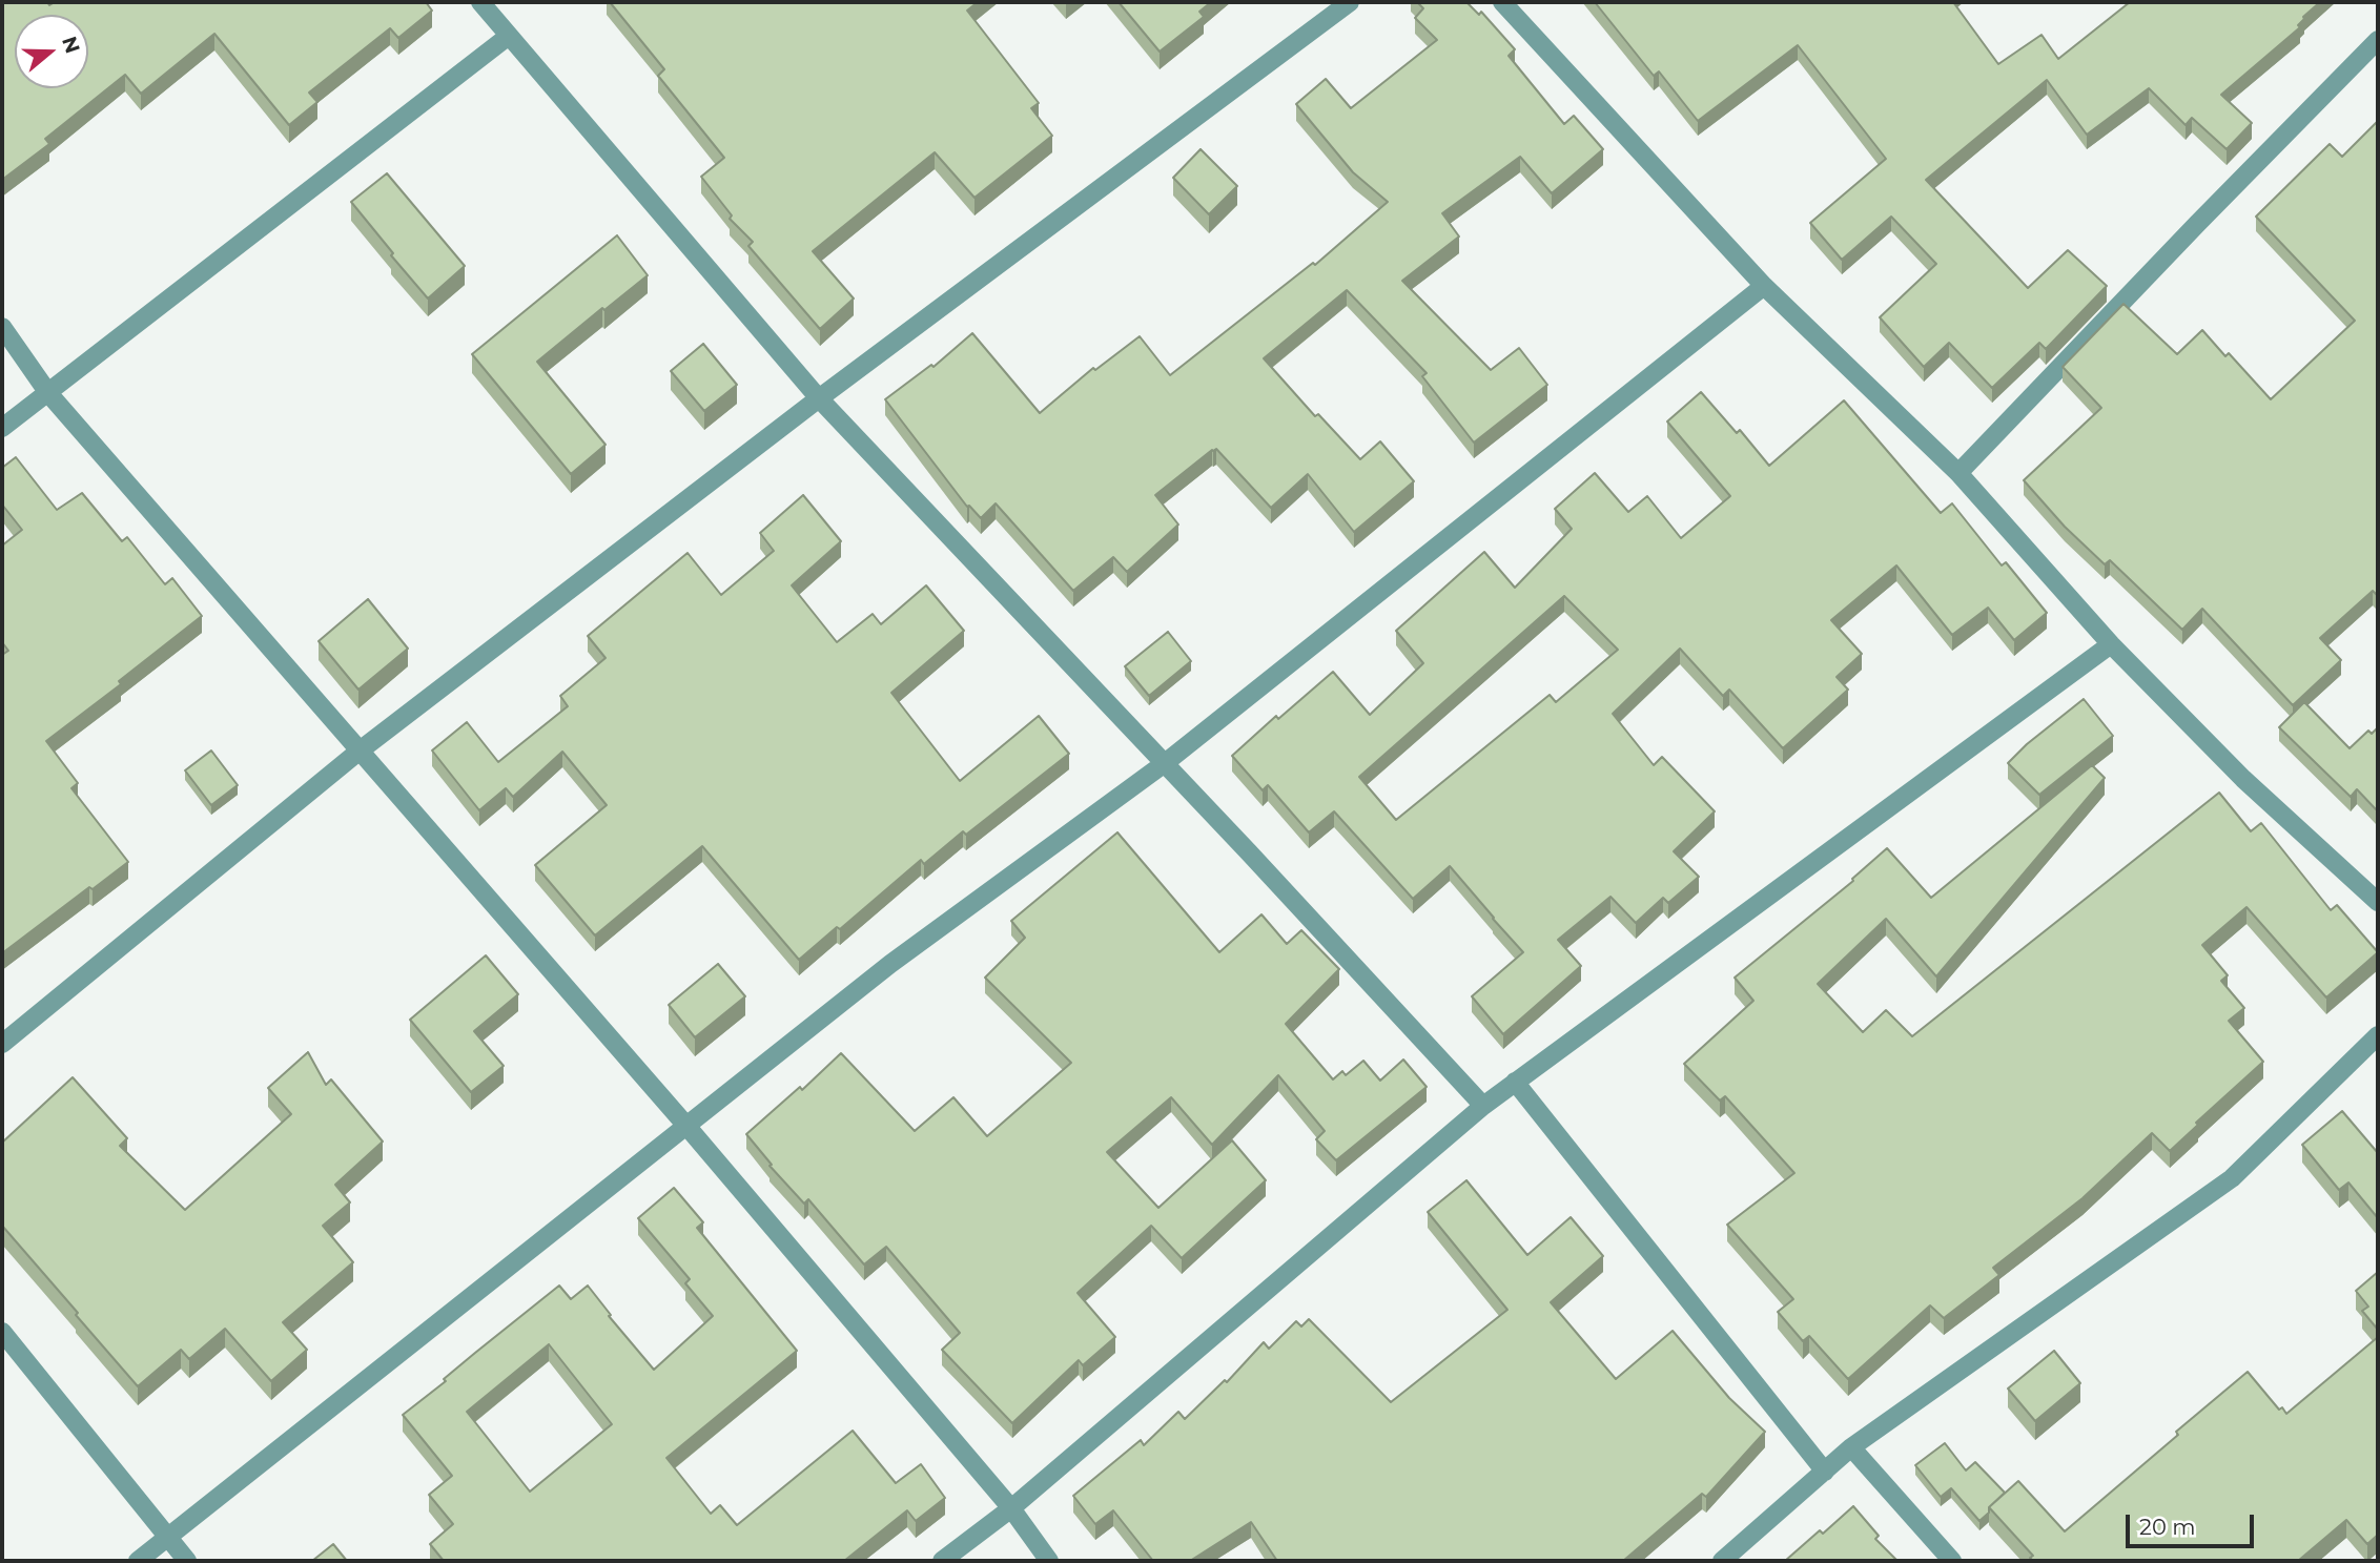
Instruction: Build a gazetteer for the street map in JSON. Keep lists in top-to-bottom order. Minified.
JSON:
{"scale_bar":"20 m","north":"right"}
